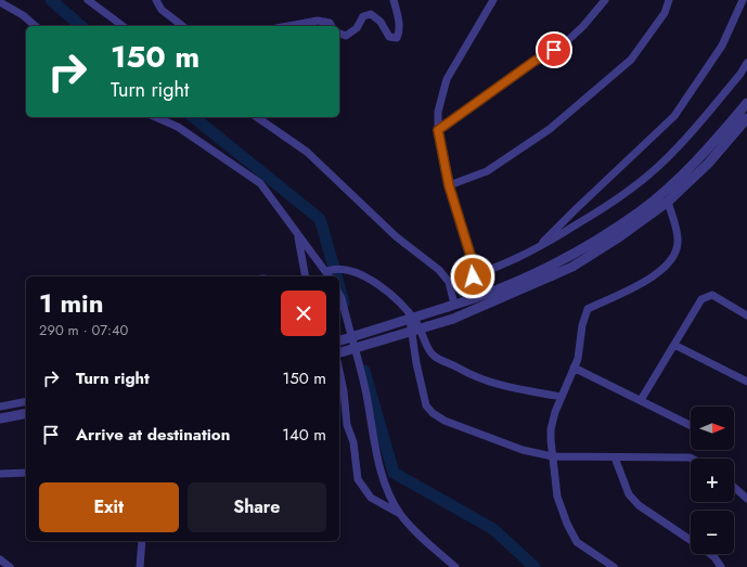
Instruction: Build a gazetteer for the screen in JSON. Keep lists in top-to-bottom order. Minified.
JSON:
{"north":"right","page":{"turn":["150 m","Turn right"],"heading":["1 min","290 m · 07:40"],"list":[{"name":"Turn right","value":"150 m"},{"name":"Arrive at destination","value":"140 m"}],"map_buttons":["+","−"],"buttons":["Exit","Share"]}}
